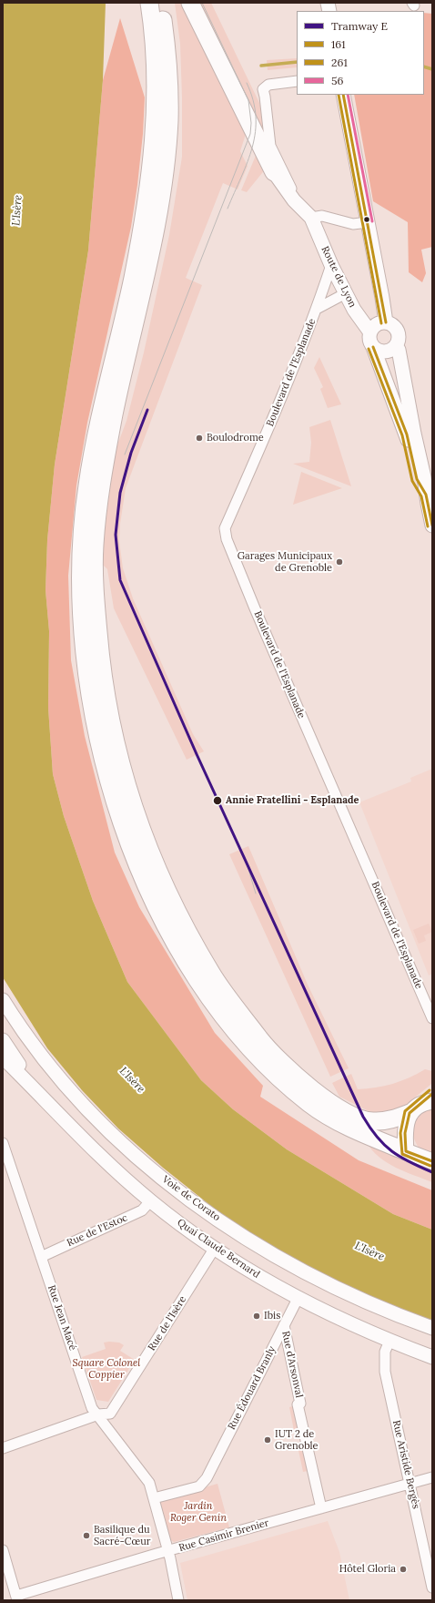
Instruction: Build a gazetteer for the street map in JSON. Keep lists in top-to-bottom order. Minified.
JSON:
{"streets":{"street":["Route de Lyon","Boulevard de l'Esplanade","Voie de Corato","Rue de l'Estoc","Quai Claude Bernard","Rue Jean Macé","Rue de l'Isère","Rue d'Arsonval","Rue Édouard Branly","Rue Aristide Bergès","Rue Casimir Brenier"]},"crossings":[["Route de Lyon","Boulevard de l'Esplanade"],["Rue de l'Estoc","Quai Claude Bernard"],["Rue de l'Estoc","Rue Jean Macé"],["Quai Claude Bernard","Rue de l'Isère"],["Quai Claude Bernard","Rue Édouard Branly"],["Quai Claude Bernard","Rue Aristide Bergès"],["Rue Jean Macé","Rue de l'Isère"],["Rue Jean Macé","Rue Édouard Branly"],["Rue Jean Macé","Rue Casimir Brenier"],["Rue d'Arsonval","Rue Édouard Branly"],["Rue d'Arsonval","Rue Casimir Brenier"],["Rue Aristide Bergès","Rue Casimir Brenier"]],"water":["L'Isère"],"parks":["Square Colonel Coppier","Jardin Roger Genin"],"places":["Boulodrome","Garages Municipaux de Grenoble","Annie Fratellini - Esplanade","Ibis","IUT 2 de Grenoble","Basilique du Sacré-Cœur","Hôtel Gloria"],"lines":["transit line 161","transit line 261","transit line 56","tram line E"],"legend":["Tramway E","161","261","56"]}
